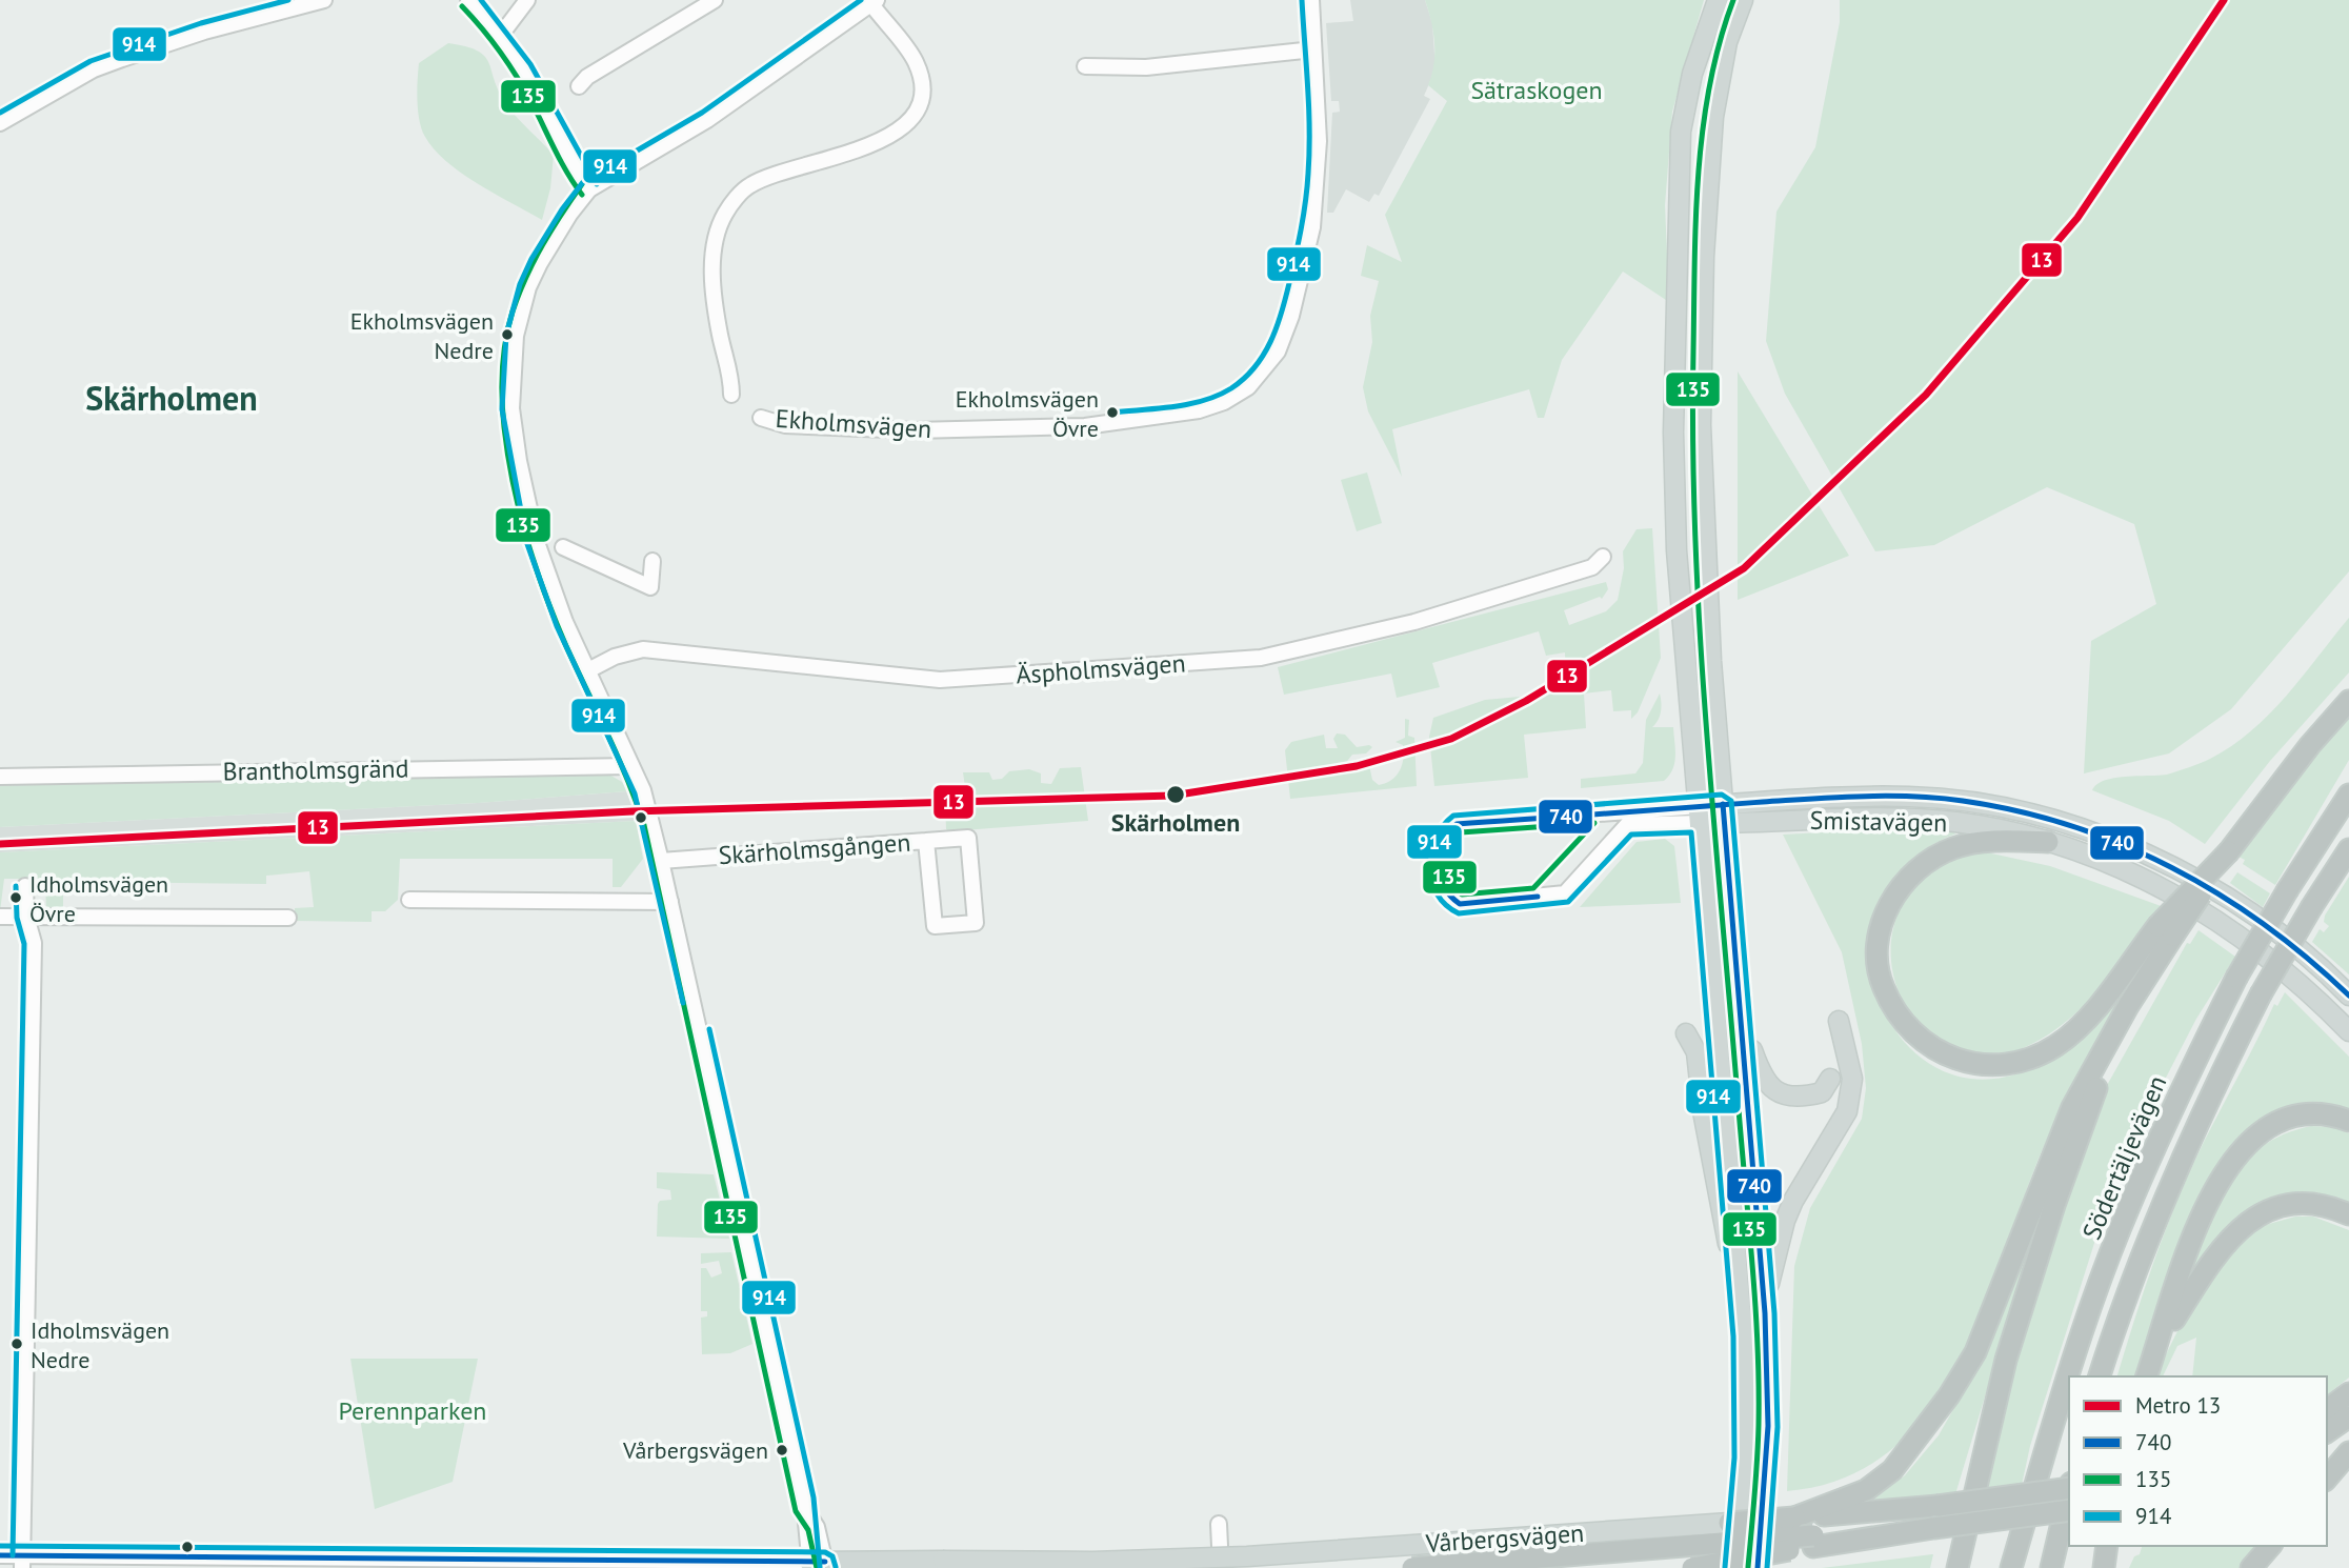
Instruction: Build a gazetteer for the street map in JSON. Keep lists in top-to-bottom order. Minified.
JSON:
{"streets":{"highway":["Södertäljevägen"],"main road":["Smistavägen","Vårbergsvägen"],"street":["Ekholmsvägen","Äspholmsvägen","Brantholmsgränd","Skärholmsgången"]},"districts":["Skärholmen"],"parks":["Sätraskogen","Perennparken"],"places":["Ekholmsvägen Nedre","Ekholmsvägen Övre","Skärholmen","Idholmsvägen Övre","Idholmsvägen Nedre","Vårbergsvägen"],"lines":["metro line 13","transit line 135","transit line 914","transit line 740"],"legend":["Metro 13","740","135","914"]}
